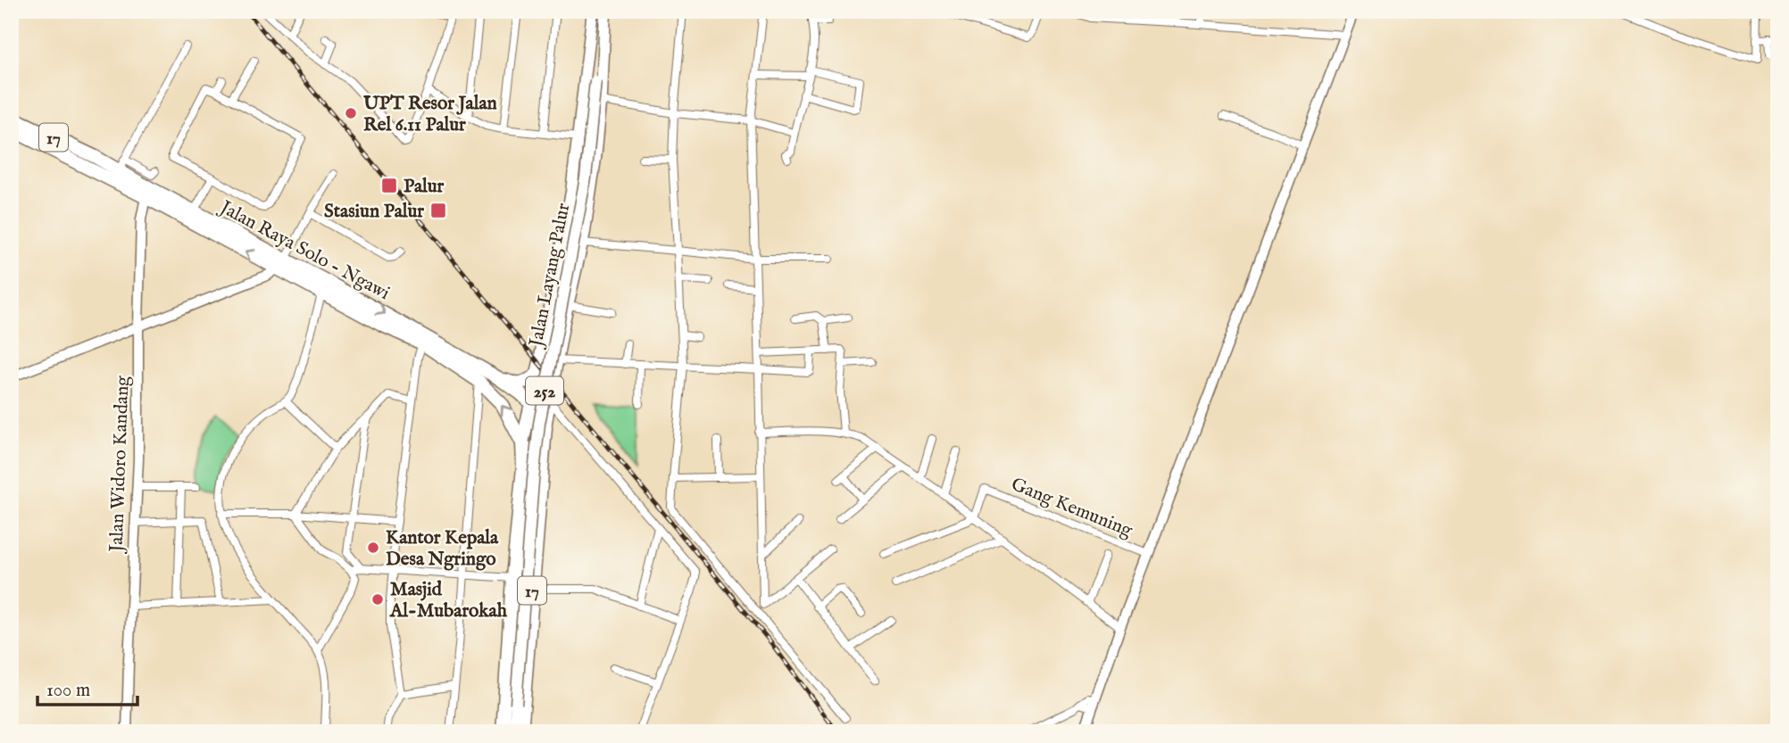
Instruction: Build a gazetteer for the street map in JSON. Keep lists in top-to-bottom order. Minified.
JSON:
{"streets":{"highway":["17","Jalan Raya Solo - Ngawi"],"main road":["Jalan Layang Palur","252"],"street":["Jalan Widoro Kandang","Gang Kemuning"]},"crossings":[["17","Jalan Raya Solo - Ngawi"],["17","252"],["Jalan Raya Solo - Ngawi","252"],["Jalan Raya Solo - Ngawi","Jalan Widoro Kandang"],["Jalan Layang Palur","252"]],"places":{"other":["UPT Resor Jalan Rel 6.11 Palur","Kantor Kepala Desa Ngringo","Masjid Al-Mubarokah"],"transit":["Palur","Stasiun Palur"]},"scale_bar":"100 m"}
